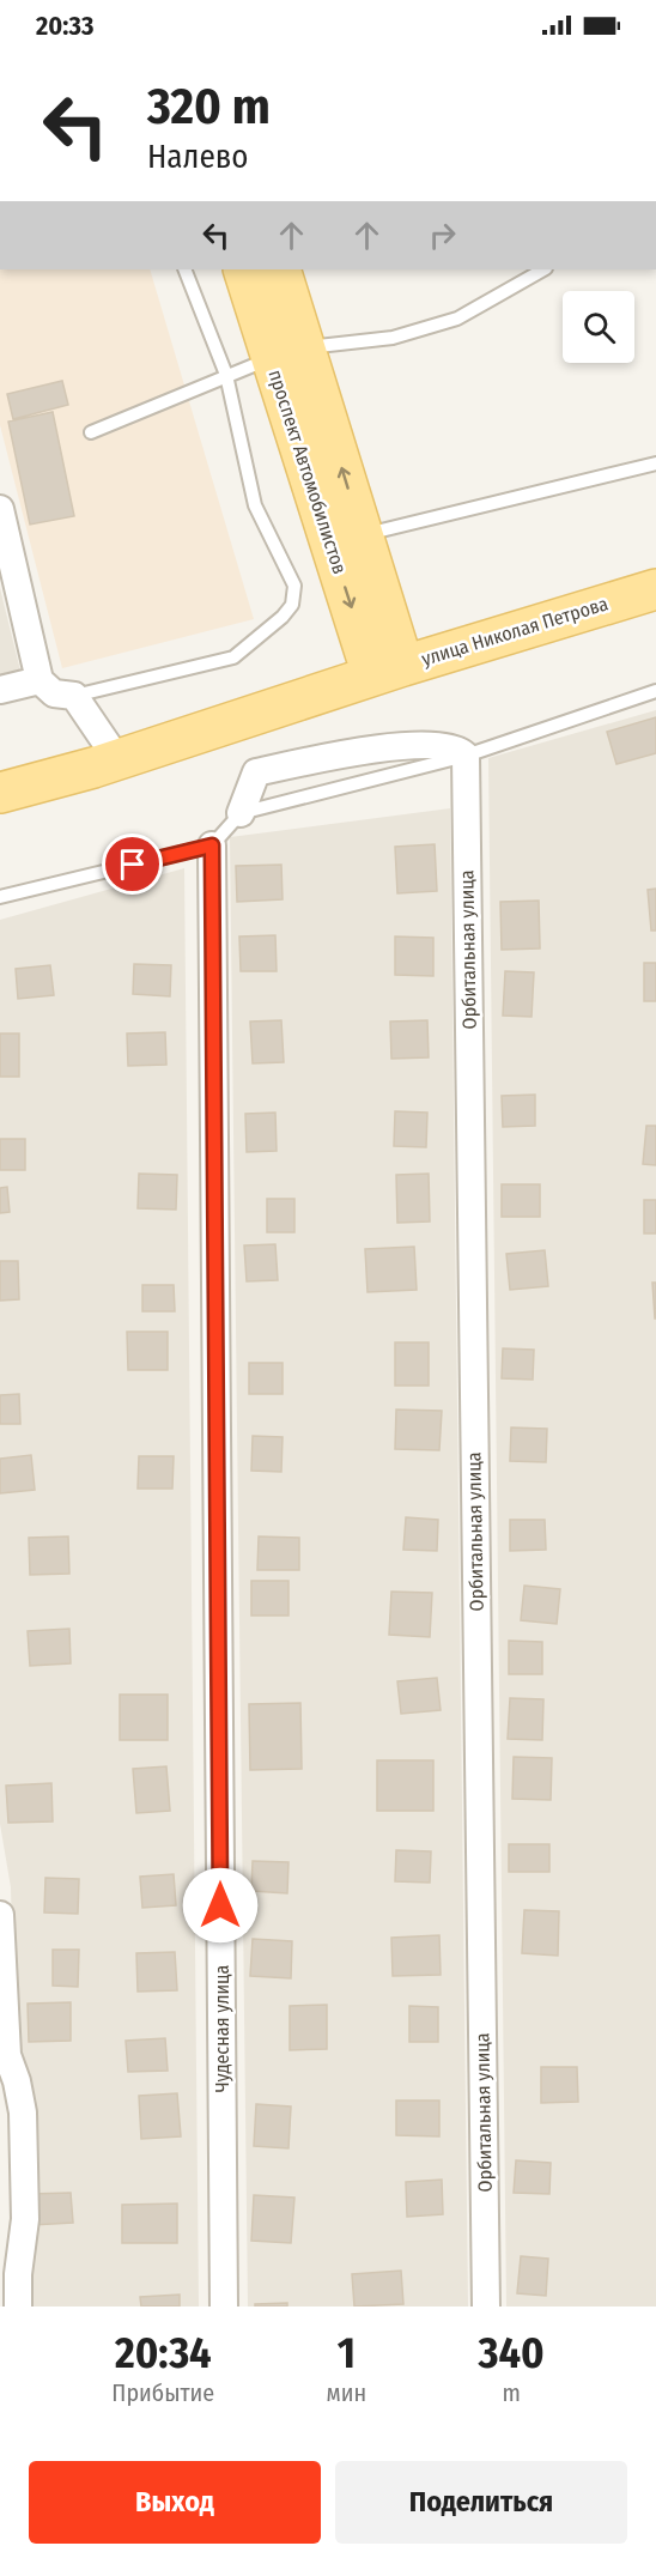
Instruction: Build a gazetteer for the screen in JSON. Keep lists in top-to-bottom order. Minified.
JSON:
{"streets":{"main road":["проспект Автомобилистов","улица Николая Петрова"],"street":["Орбитальная улица","Чудесная улица"]},"crossings":[["проспект Автомобилистов","улица Николая Петрова"]],"page":{"status":"20:33","turn":["320 m","Налево"],"eta":["20:34","Прибытие","1","мин","340","m"],"buttons":["Выход","Поделиться"]}}
